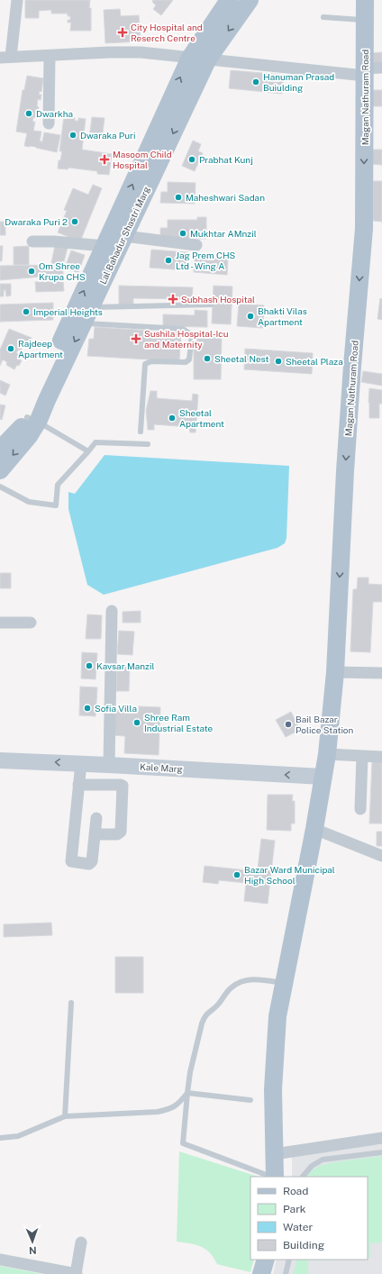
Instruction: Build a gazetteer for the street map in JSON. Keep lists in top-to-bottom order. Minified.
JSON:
{"streets":{"main road":["Magan Nathuram Road","Lal Bahadur Shastri Marg","Kale Marg"]},"crossings":[["Magan Nathuram Road","Kale Marg"]],"one_way":["Magan Nathuram Road","Kale Marg"],"places":{"health":["City Hospital and Reserch Centre","Masoom Child Hospital","Subhash Hospital","Sushila Hospital-Icu and Maternity"],"other":["Hanuman Prasad Buiulding","Dwarkha","Dwaraka Puri","Prabhat Kunj","Maheshwari Sadan","Dwaraka Puri 2","Mukhtar AMnzil","Jag Prem CHS Ltd - Wing A","Om Shree Krupa CHS","Imperial Heights","Bhakti Vilas Apartment","Rajdeep Apartment","Sheetal Nest","Sheetal Plaza","Sheetal Apartment","Kavsar Manzil","Sofia Villa","Shree Ram Industrial Estate","Bail Bazar Police Station","Bazar Ward Municipal High School"]},"legend":["Road","Park","Water","Building"],"north":"bottom"}
